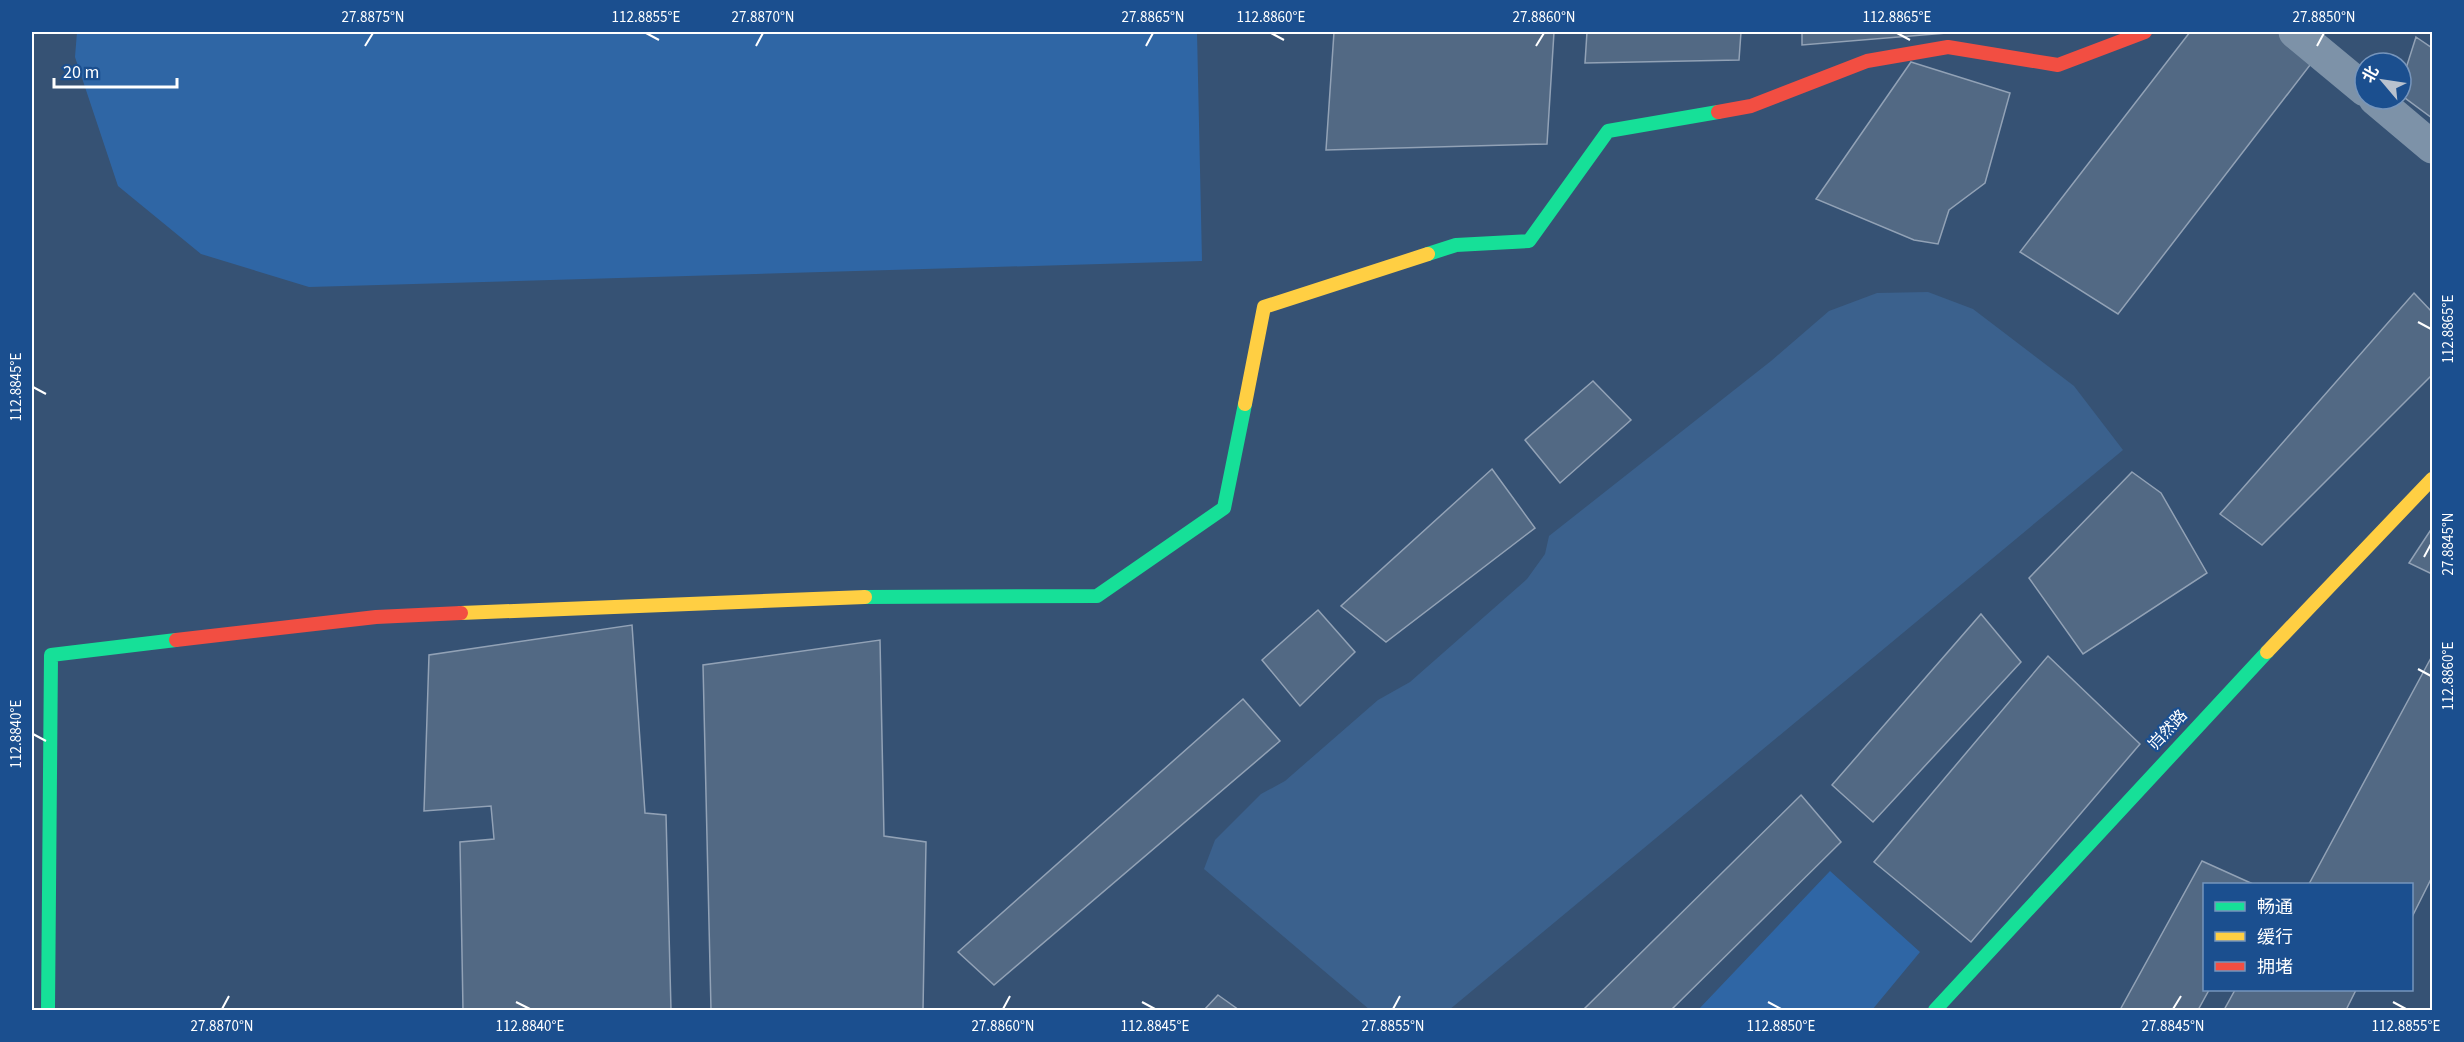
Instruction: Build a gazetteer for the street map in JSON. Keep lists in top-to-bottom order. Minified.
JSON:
{"streets":{"street":["岿然路"]},"legend":["畅通","缓行","拥堵"],"scale_bar":"20 m","north":"top left","coordinates":["27.8875°N","112.8855°E","27.8870°N","27.8865°N","112.8860°E","27.8860°N","112.8865°E","27.8850°N","112.8845°E","27.8845°N","112.8840°E","27.8855°N","112.8850°E"]}
